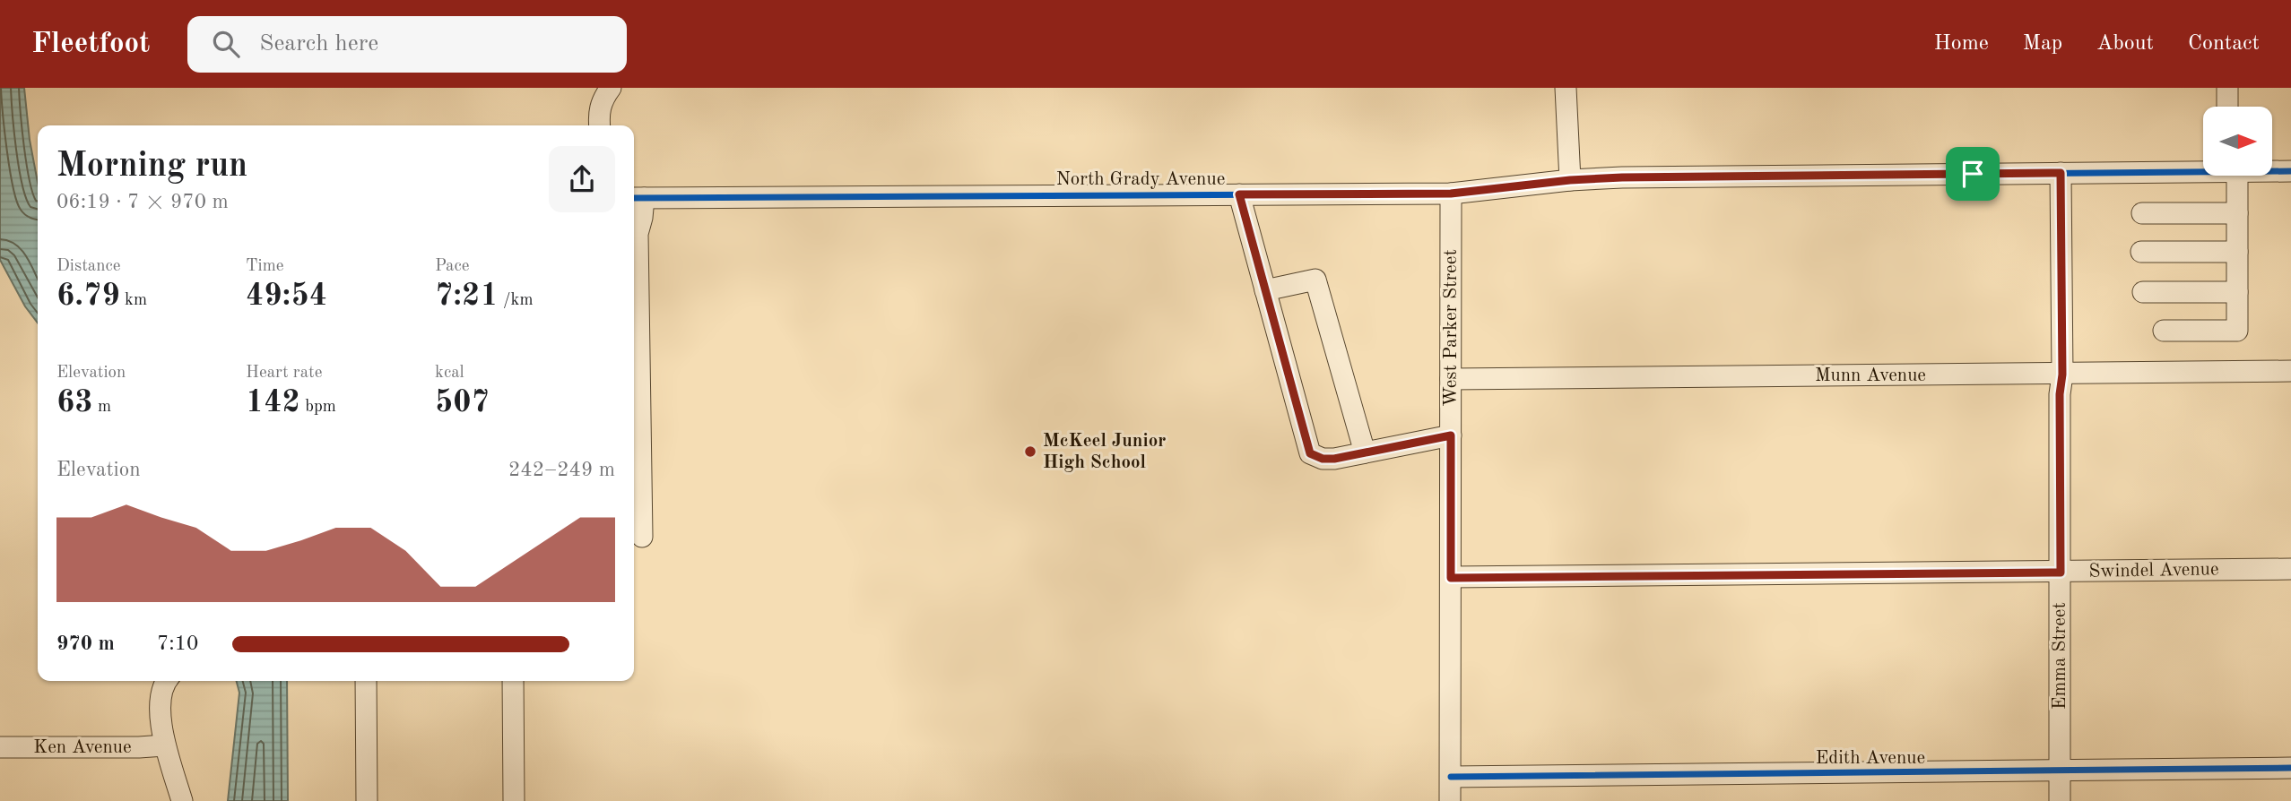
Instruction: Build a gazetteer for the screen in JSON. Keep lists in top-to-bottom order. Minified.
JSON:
{"streets":{"street":["North Grady Avenue","West Parker Street","Munn Avenue","Swindel Avenue","Emma Street","Ken Avenue","Edith Avenue"]},"crossings":[["North Grady Avenue","West Parker Street"],["North Grady Avenue","Emma Street"],["West Parker Street","Munn Avenue"],["West Parker Street","Swindel Avenue"],["West Parker Street","Edith Avenue"],["Munn Avenue","Emma Street"],["Swindel Avenue","Emma Street"],["Emma Street","Edith Avenue"]],"places":["McKeel Junior High School"],"north":"right","page":{"header":"Fleetfoot","search":"Search here","nav":["Home","Map","About","Contact"],"heading":["Morning run","06:19 · 7 × 970 m"],"stats":[["Distance","6.79 km"],["Time","49:54"],["Pace","7:21 /km"],["Elevation","63 m"],["Heart rate","142 bpm"],["kcal","507"]],"chart":["Elevation","242–249 m"],"list":[{"name":"970 m","note":"7:10"}]}}
